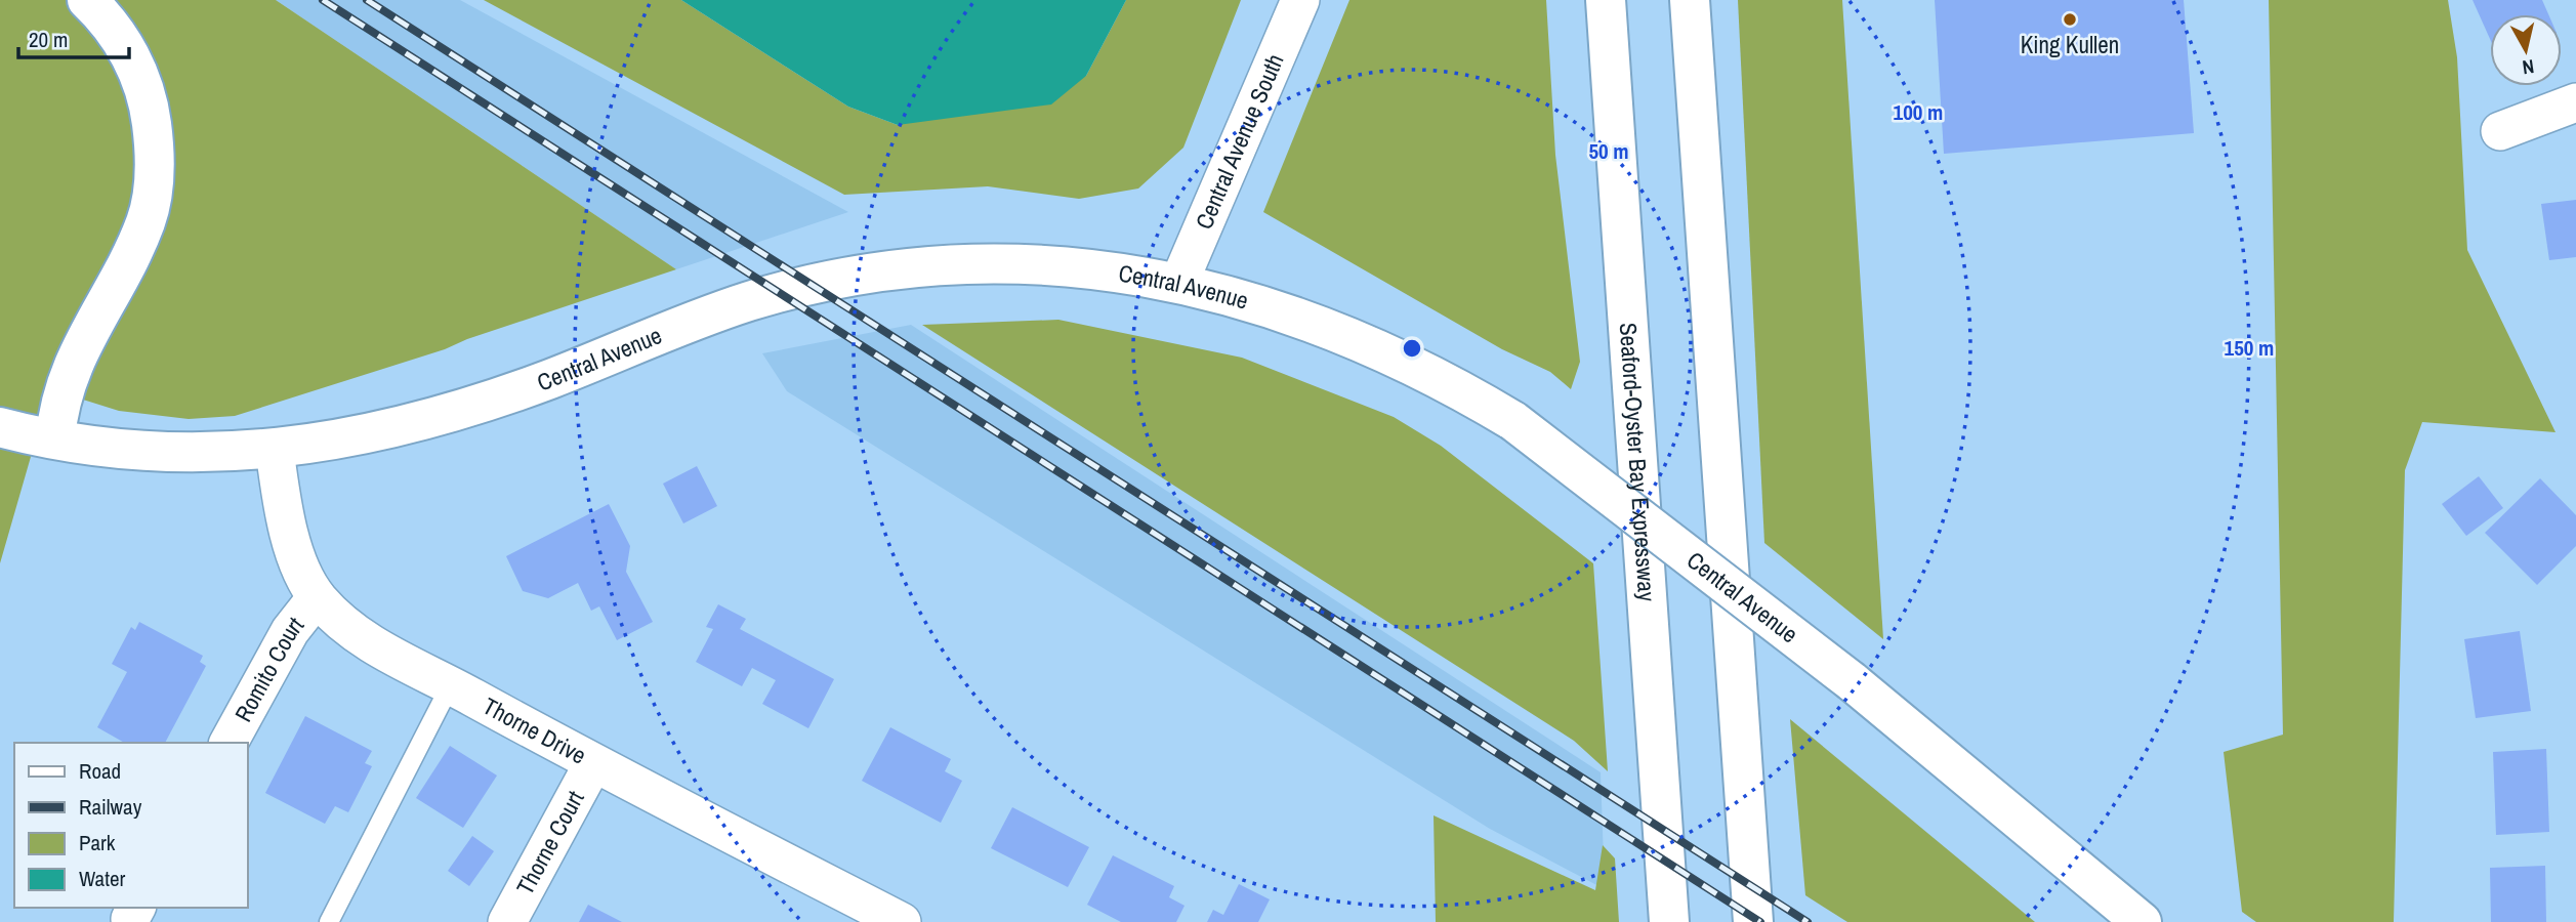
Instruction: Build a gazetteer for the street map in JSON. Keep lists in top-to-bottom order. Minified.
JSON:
{"streets":{"main road":["Central Avenue","Seaford-Oyster Bay Expressway"],"street":["Central Avenue South","Romito Court","Thorne Drive","Thorne Court"]},"crossings":[["Central Avenue South","Central Avenue"],["Central Avenue","Thorne Drive"],["Romito Court","Thorne Drive"],["Thorne Drive","Thorne Court"]],"places":["King Kullen"],"legend":["Road","Railway","Park","Water"],"scale_bar":"20 m","north":"bottom","rings":["100 m","50 m","150 m"]}
